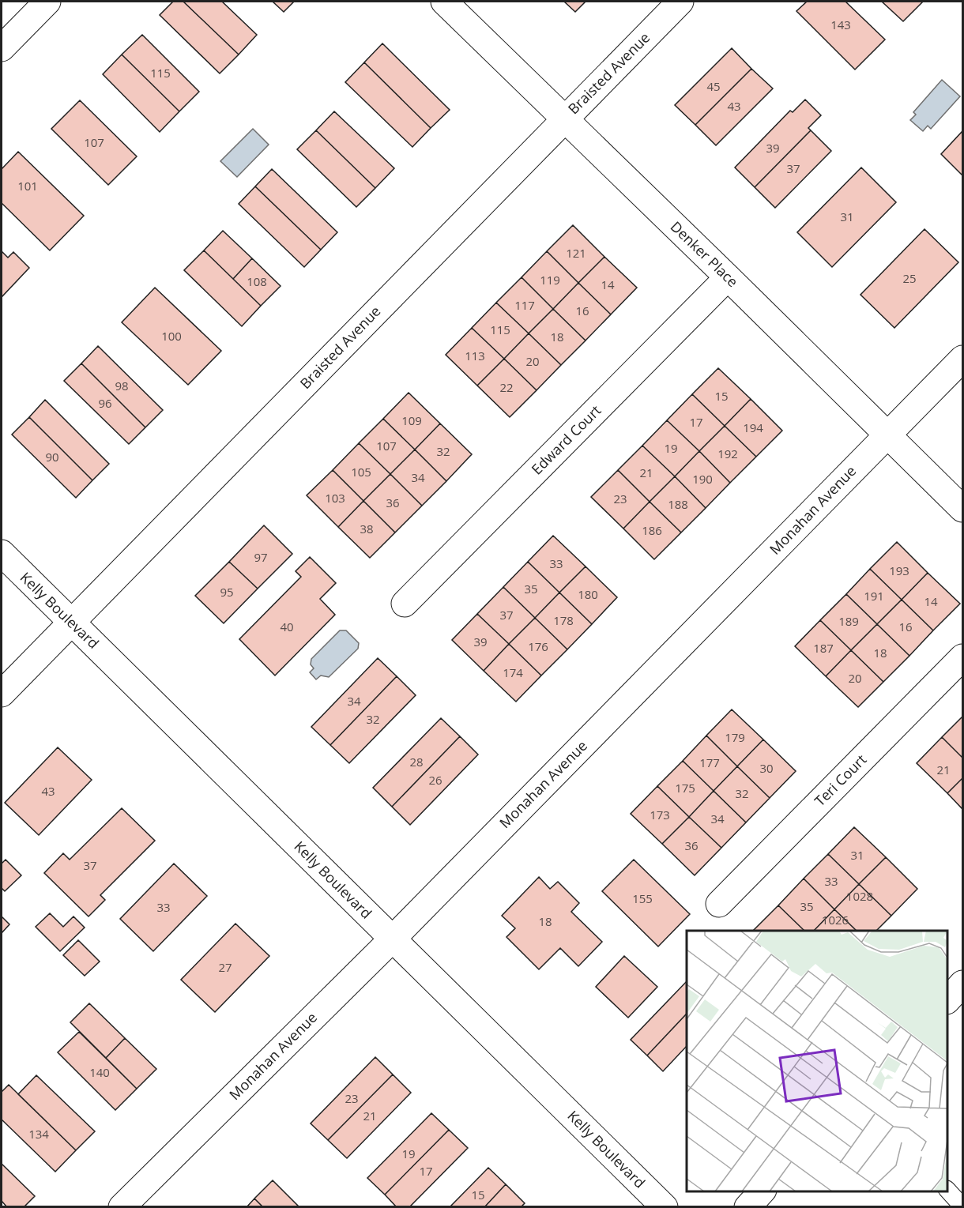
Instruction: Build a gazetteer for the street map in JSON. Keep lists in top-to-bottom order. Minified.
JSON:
{"streets":{"street":["Braisted Avenue","Denker Place","Edward Court","Monahan Avenue","Kelly Boulevard","Teri Court"]},"crossings":[["Braisted Avenue","Denker Place"],["Braisted Avenue","Kelly Boulevard"],["Denker Place","Edward Court"],["Denker Place","Monahan Avenue"],["Monahan Avenue","Kelly Boulevard"]],"house_numbers":["143","115","45","43","107","39","37","101","31","121","25","119","108","14","117","16","115","100","18","113","20","98","22","15","96","109","17","194","107","19","32","192","90","105","21","34","190","103","23","36","188","38","186","97","33","193","35","95","180","191","14","37","178","189","40","16","39","176","187","18","174","20","34","32","179","28","177","30","21","26","175","43","32","173","34","36","31","37","33","1028","155","35","33","1026","18","27","140","23","21","134","19","17","15"]}
